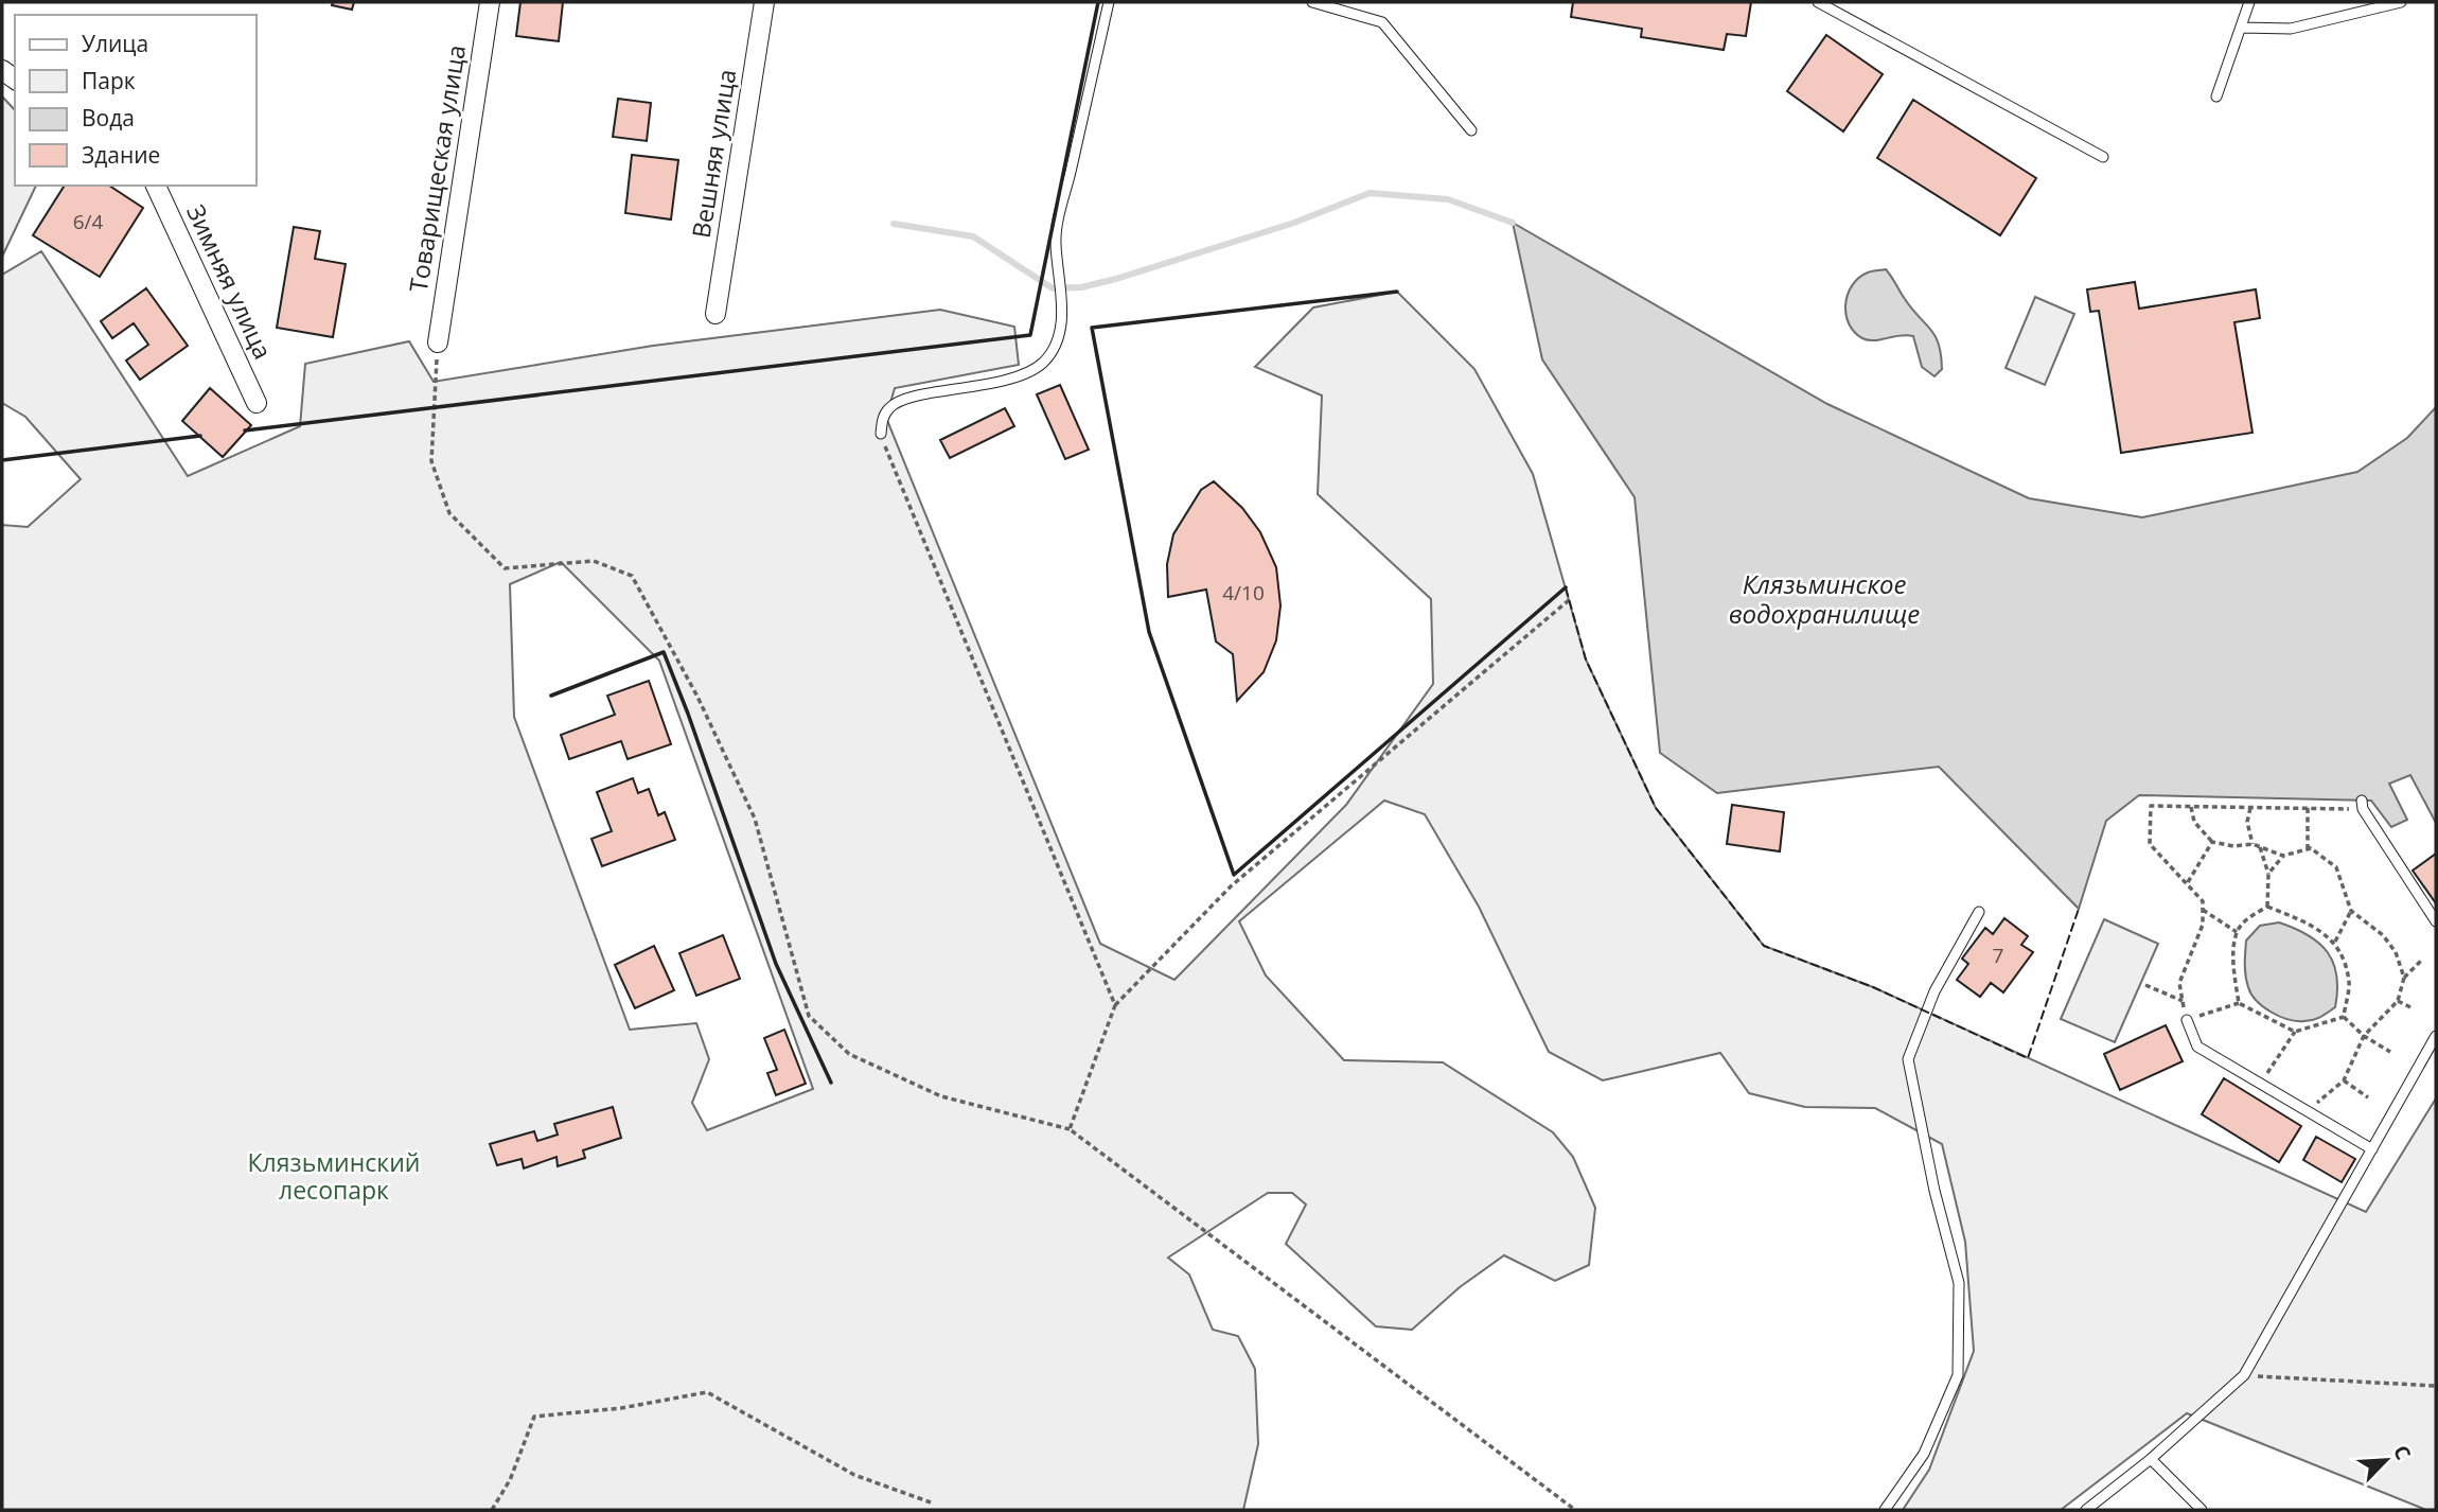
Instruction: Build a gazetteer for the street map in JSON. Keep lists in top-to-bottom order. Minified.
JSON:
{"streets":{"street":["Вешняя улица","Товарищеская улица","Зимняя улица"]},"water":["Клязьминское водохранилище"],"parks":["Клязьминский лесопарк"],"house_numbers":["6/4","4/10","7"],"legend":["Улица","Парк","Вода","Здание"],"north":"top right"}
